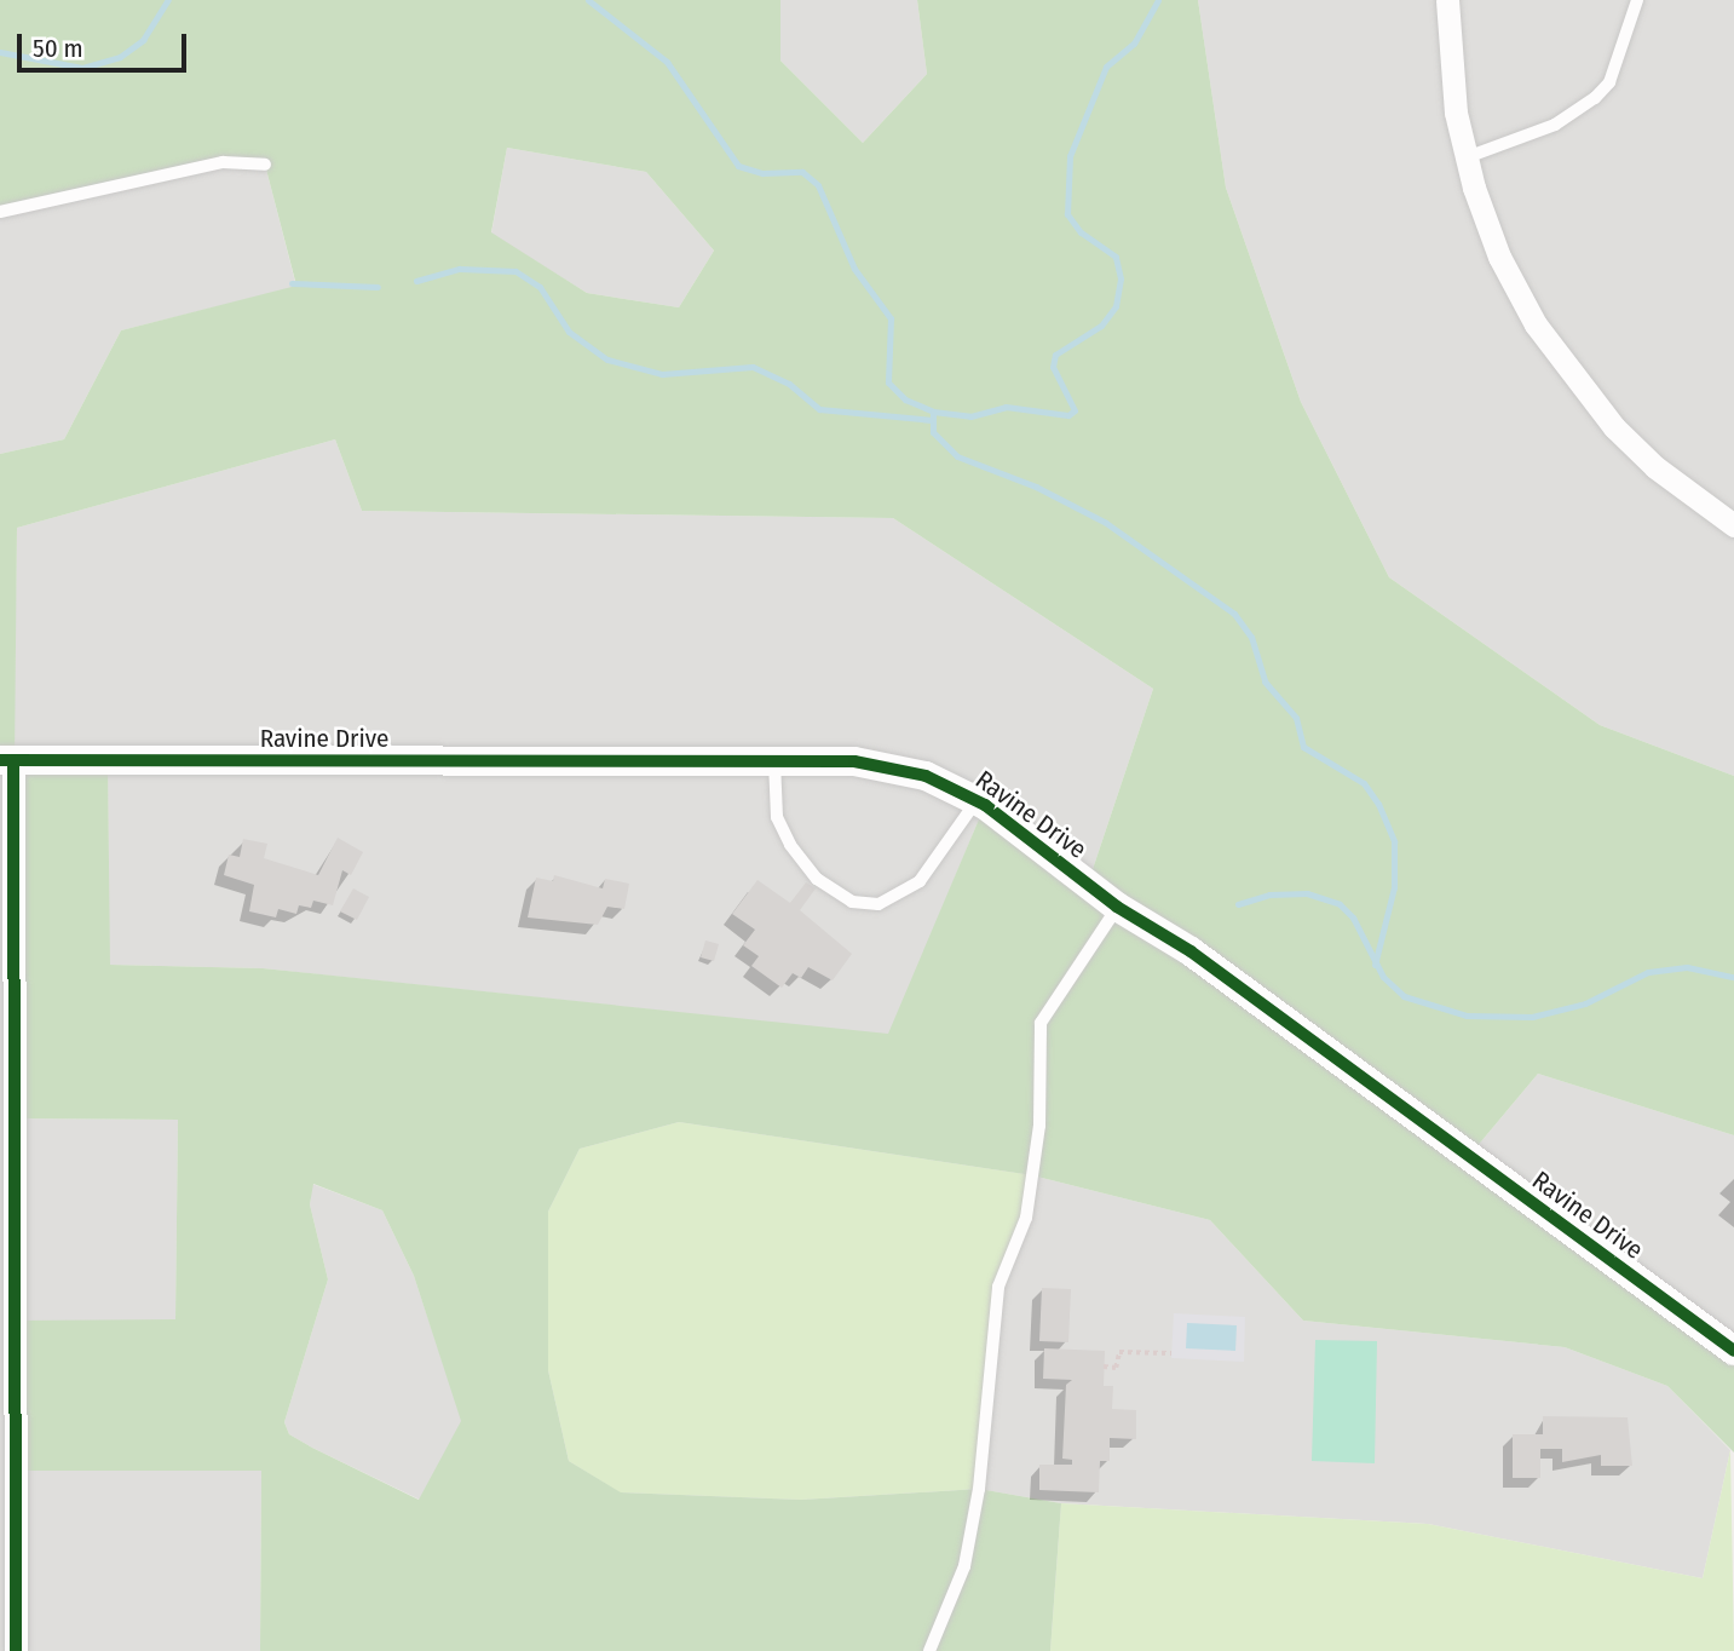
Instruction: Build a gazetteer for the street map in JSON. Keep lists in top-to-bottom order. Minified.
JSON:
{"streets":{"street":["Ravine Drive"]},"scale_bar":"50 m"}
